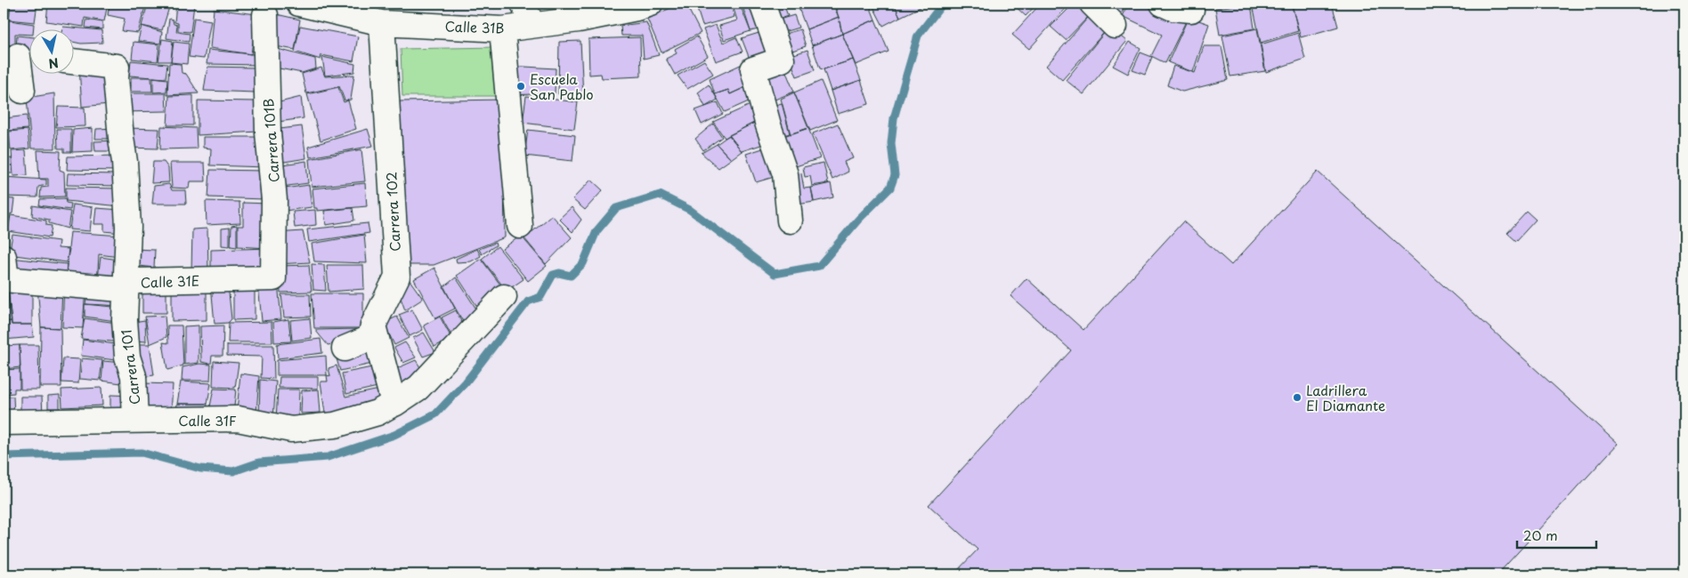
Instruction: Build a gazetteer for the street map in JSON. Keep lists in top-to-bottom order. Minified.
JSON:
{"streets":{"street":["Calle 31B","Carrera 101B","Carrera 102","Calle 31E","Carrera 101","Calle 31F"]},"crossings":[["Calle 31B","Carrera 102"],["Carrera 101B","Calle 31E"],["Calle 31E","Carrera 101"],["Carrera 101","Calle 31F"]],"places":["Escuela San Pablo","Ladrillera El Diamante"],"scale_bar":"20 m","north":"bottom"}
